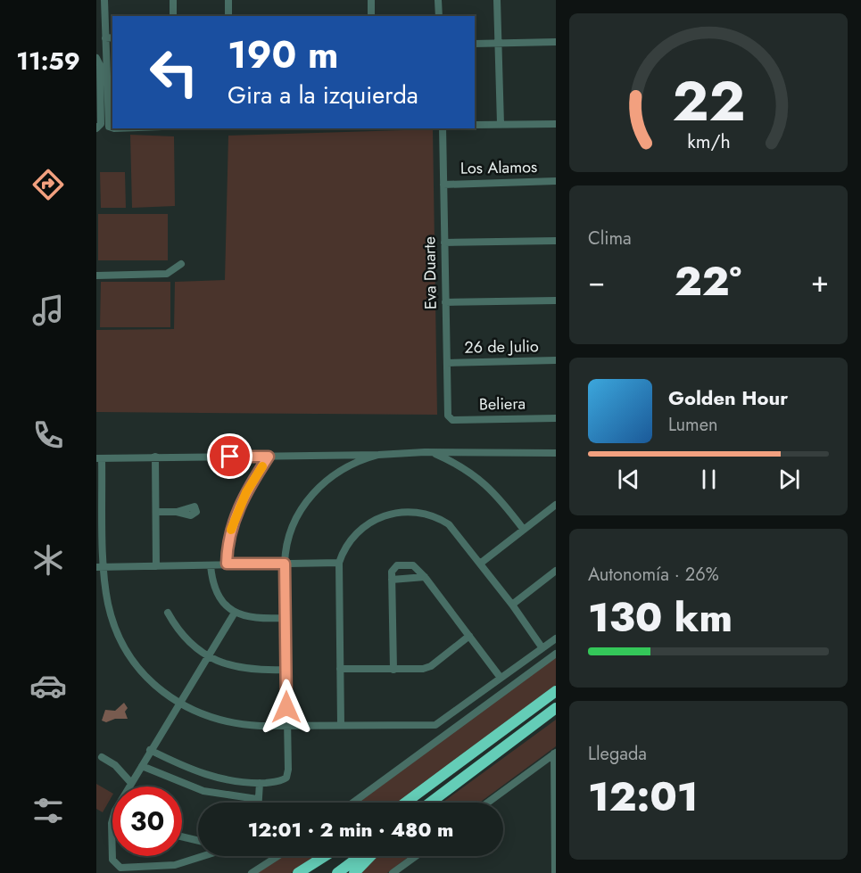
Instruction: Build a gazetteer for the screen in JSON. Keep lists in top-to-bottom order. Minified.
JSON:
{"streets":{"street":["Los Alamos","Eva Duarte","26 de Julio","Beliera"]},"crossings":[["Los Alamos","Eva Duarte"],["Eva Duarte","26 de Julio"],["Eva Duarte","Beliera"]],"page":{"tabs":"11:59","turn":["190 m","Gira a la izquierda"],"tile":["Clima",["Autonomía · 26%","130 km"],["Llegada","12:01"]],"heat":["−","22°","+"],"song":["Golden Hour","Lumen"],"limit":"30","trip":"12:01 · 2 min · 480 m","gauge":["22","km/h"]}}
